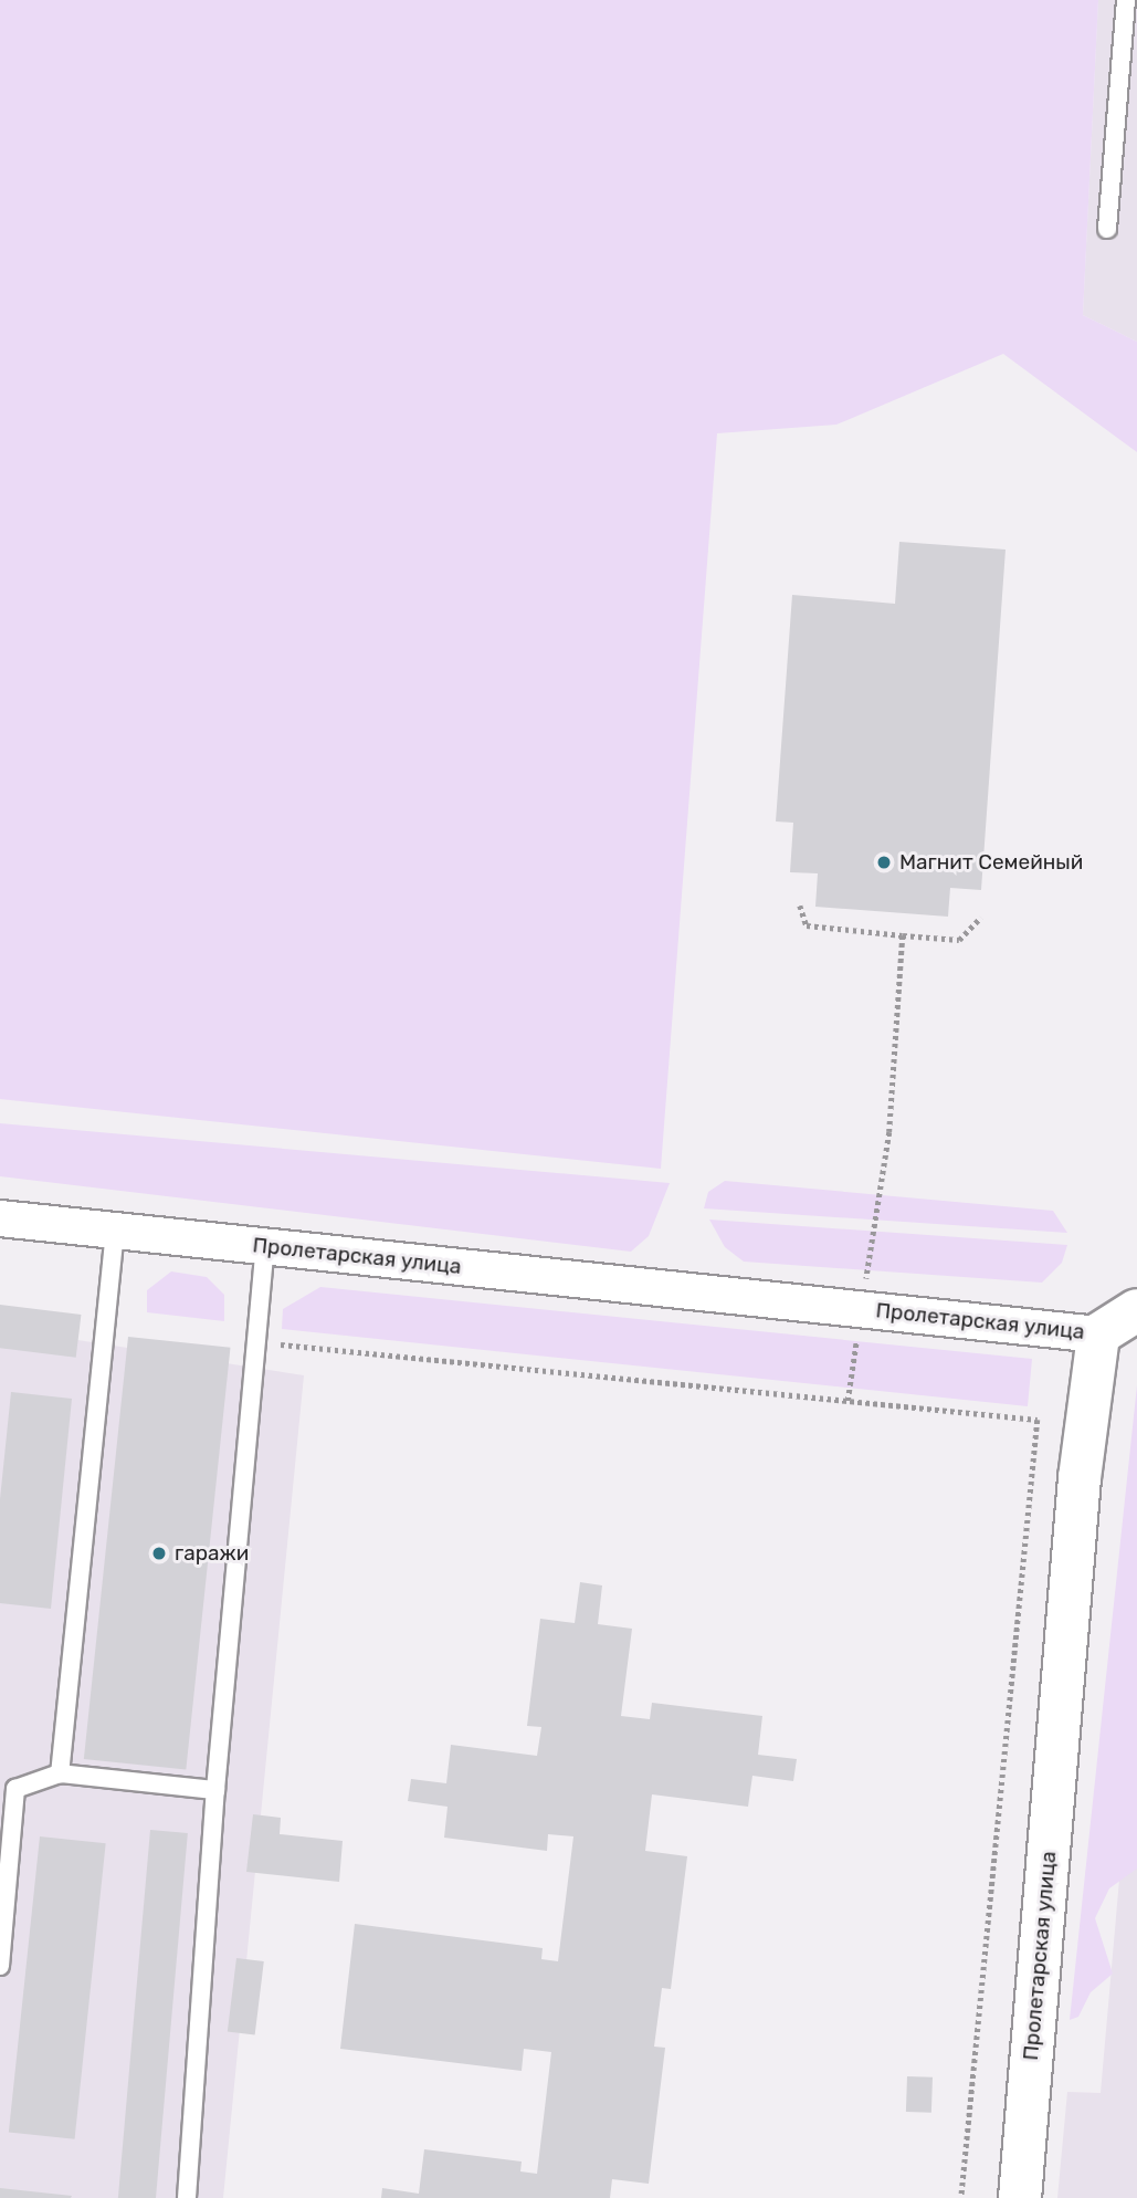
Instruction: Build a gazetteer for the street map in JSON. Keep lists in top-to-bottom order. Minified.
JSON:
{"streets":{"street":["Пролетарская улица"]},"places":["Магнит Семейный","гаражи"]}
